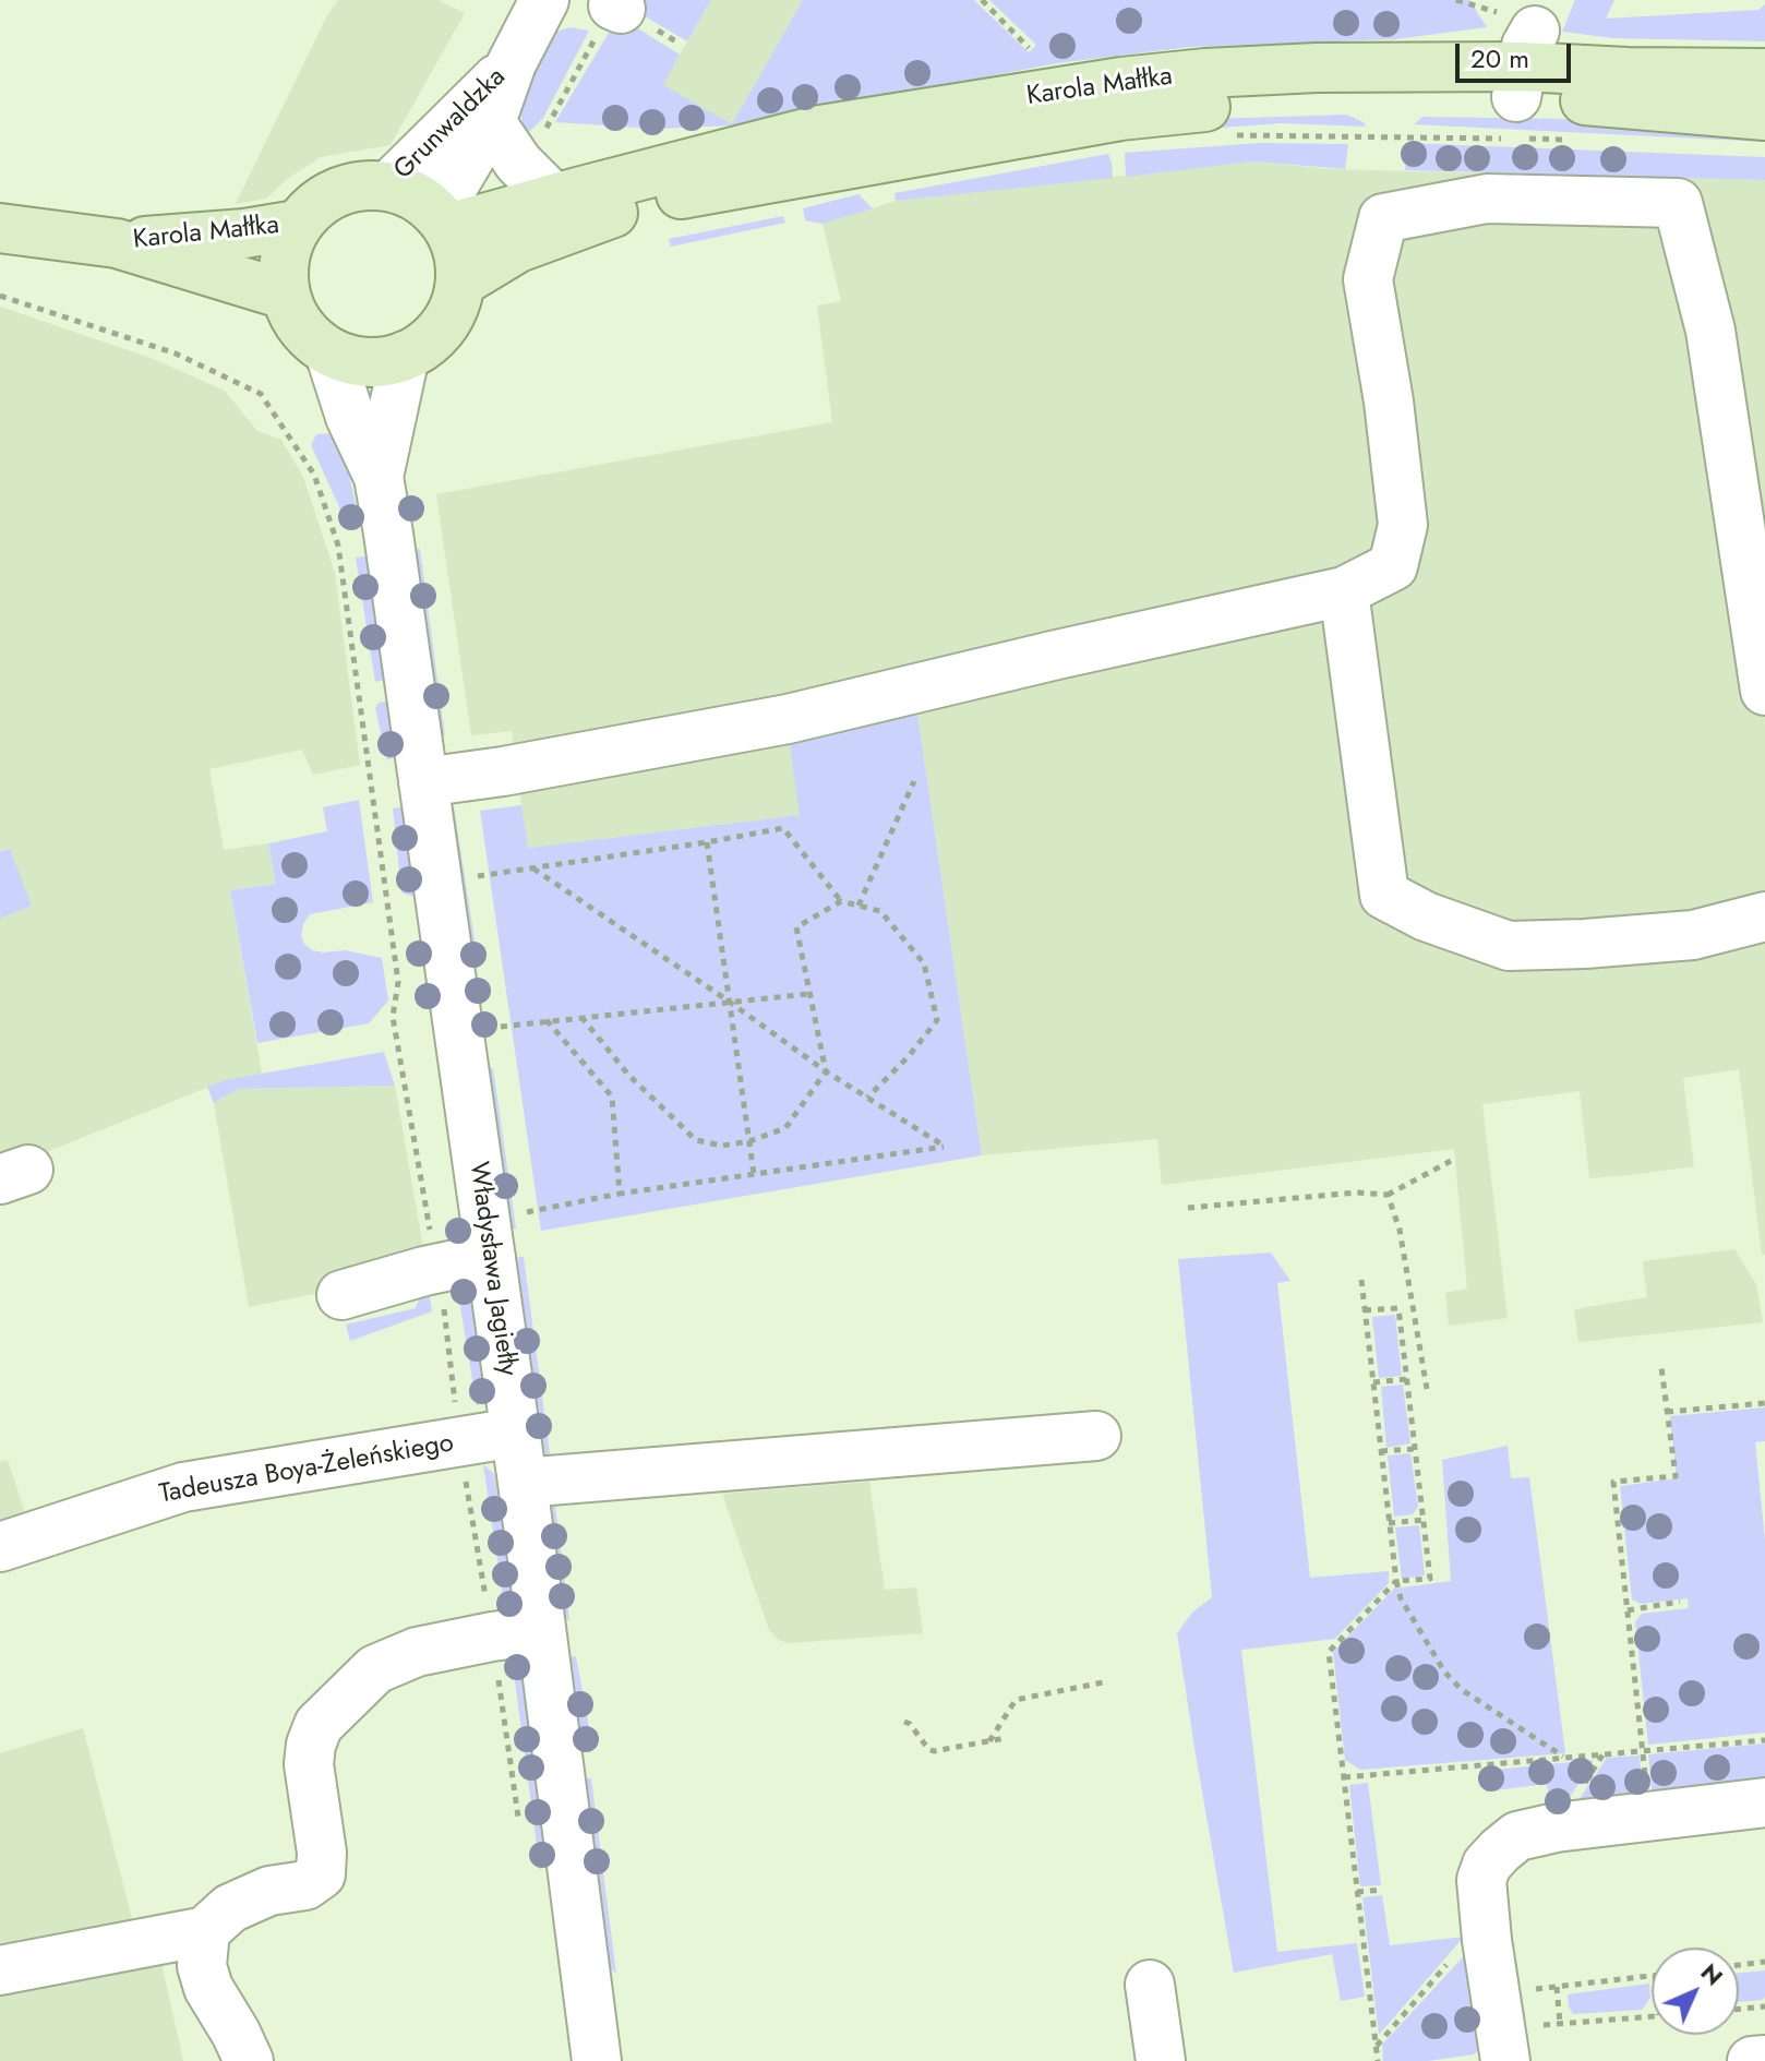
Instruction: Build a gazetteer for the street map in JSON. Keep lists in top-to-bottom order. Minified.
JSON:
{"streets":{"main road":["Karola Małłka"],"street":["Grunwaldzka","Władysława Jagiełły","Tadeusza Boya-Żeleńskiego"]},"crossings":[["Karola Małłka","Grunwaldzka"],["Karola Małłka","Władysława Jagiełły"],["Grunwaldzka","Władysława Jagiełły"],["Władysława Jagiełły","Tadeusza Boya-Żeleńskiego"]],"scale_bar":"20 m","north":"top right"}
